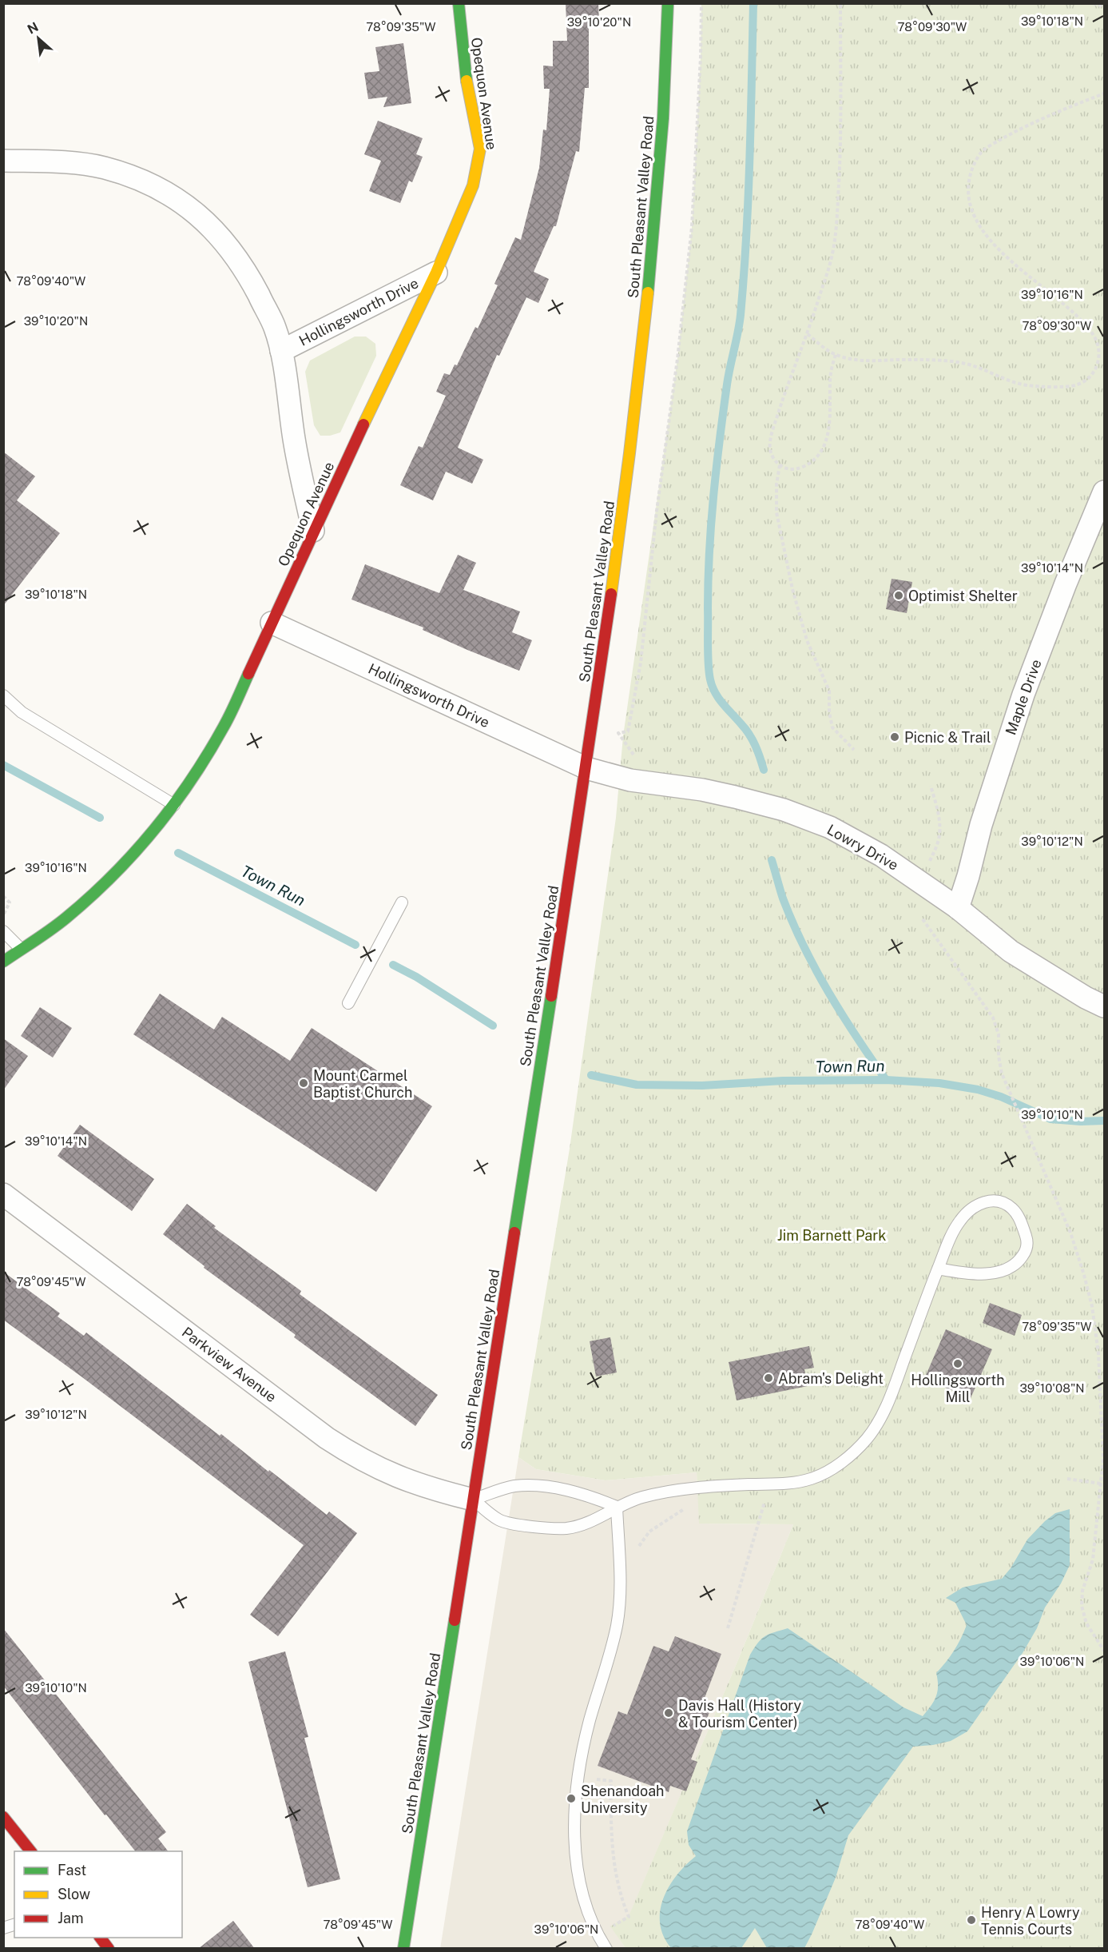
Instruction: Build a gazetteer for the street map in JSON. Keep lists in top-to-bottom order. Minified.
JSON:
{"streets":{"main road":["Opequon Avenue","South Pleasant Valley Road"],"street":["Hollingsworth Drive","Maple Drive","Lowry Drive","Parkview Avenue"]},"crossings":[["Opequon Avenue","Hollingsworth Drive"],["South Pleasant Valley Road","Hollingsworth Drive"],["South Pleasant Valley Road","Lowry Drive"],["South Pleasant Valley Road","Parkview Avenue"],["Hollingsworth Drive","Lowry Drive"],["Maple Drive","Lowry Drive"]],"water":["Town Run"],"parks":["Jim Barnett Park"],"places":["Optimist Shelter","Picnic & Trail","Mount Carmel Baptist Church","Hollingsworth Mill","Abram's Delight","Davis Hall (History & Tourism Center)","Shenandoah University","Henry A Lowry Tennis Courts"],"legend":["Fast","Slow","Jam"],"north":"top left","coordinates":["39°10'18\"N","39°10'20\"N","78°09'35\"W","78°09'30\"W","78°09'40\"W","39°10'16\"N","39°10'14\"N","39°10'12\"N","39°10'10\"N","78°09'45\"W","39°10'08\"N","39°10'06\"N"]}
